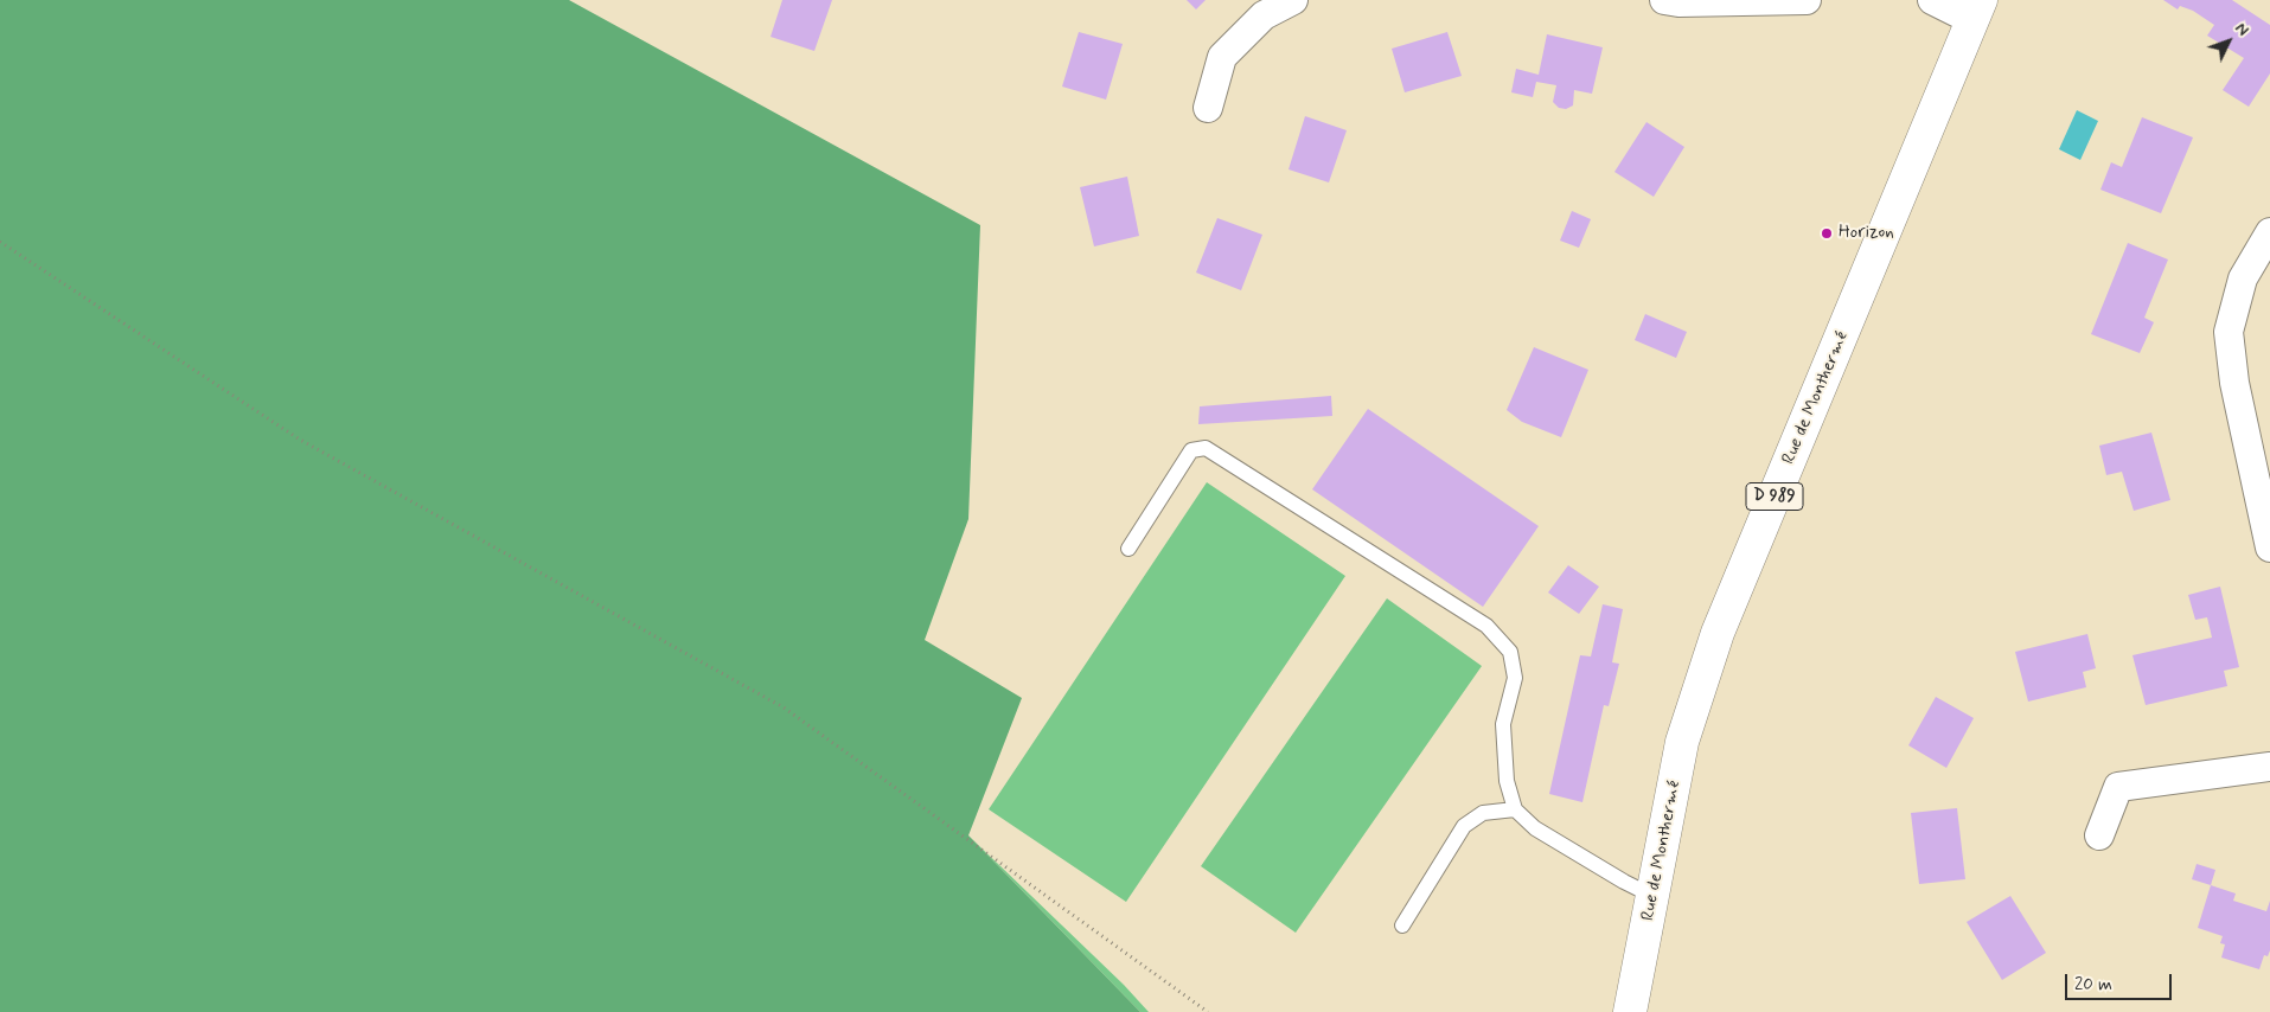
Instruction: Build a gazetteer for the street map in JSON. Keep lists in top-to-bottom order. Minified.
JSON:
{"streets":{"main road":["Rue de Monthermé","D 989"]},"places":["Horizon"],"scale_bar":"20 m","north":"top right"}
